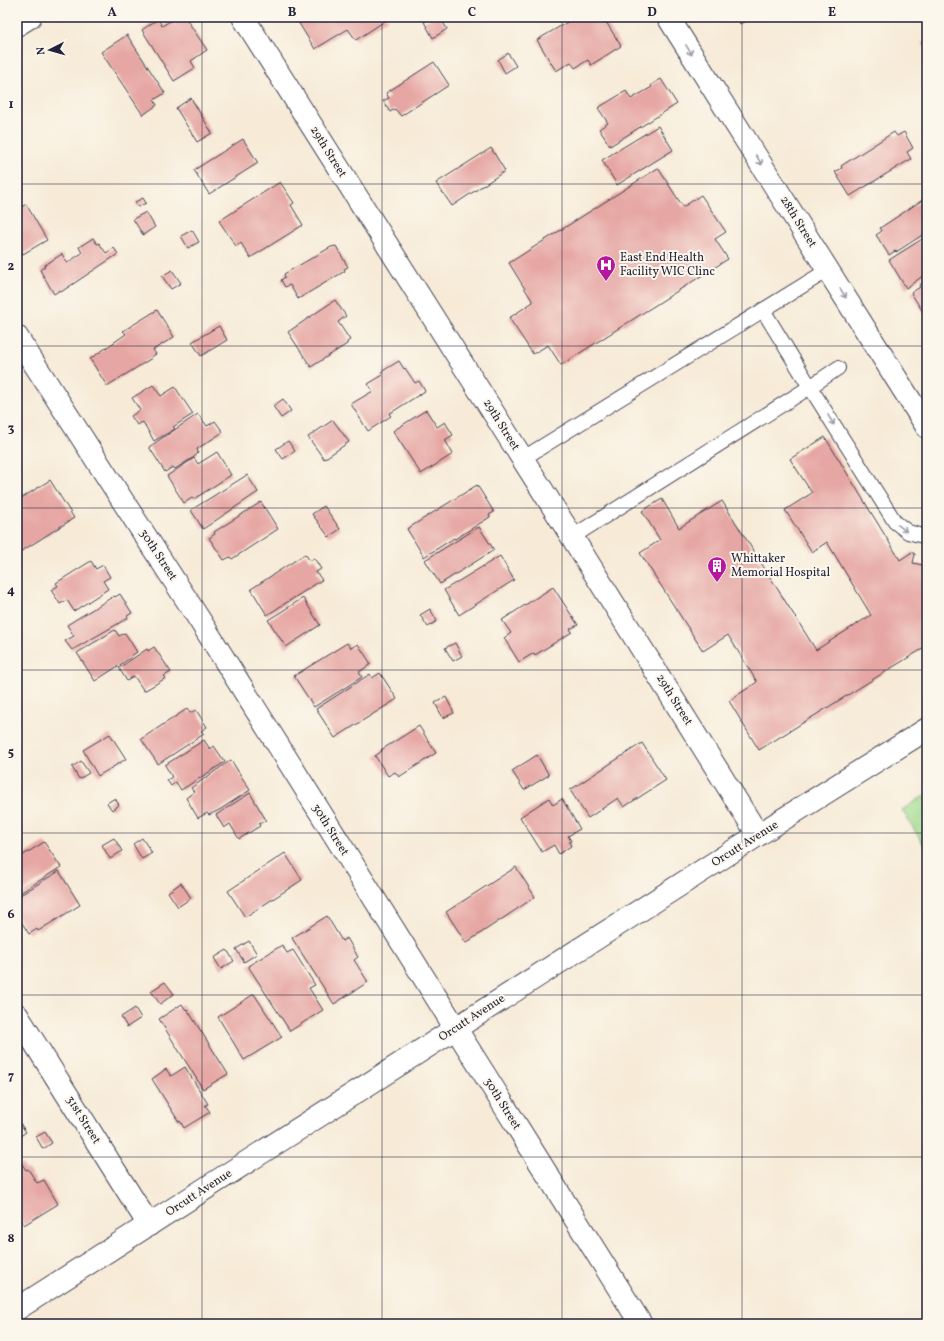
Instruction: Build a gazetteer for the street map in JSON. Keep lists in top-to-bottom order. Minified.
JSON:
{"streets":{"street":["29th Street","28th Street","30th Street","Orcutt Avenue","31st Street"]},"crossings":[["29th Street","Orcutt Avenue"],["30th Street","Orcutt Avenue"],["Orcutt Avenue","31st Street"]],"one_way":["28th Street"],"places":{"hospital":["East End Health Facility WIC Clinc"],"building":["Whittaker Memorial Hospital"]},"north":"left","grid":{"columns":["A","B","C","D","E"],"rows":["1","2","3","4","5","6","7","8"]}}
